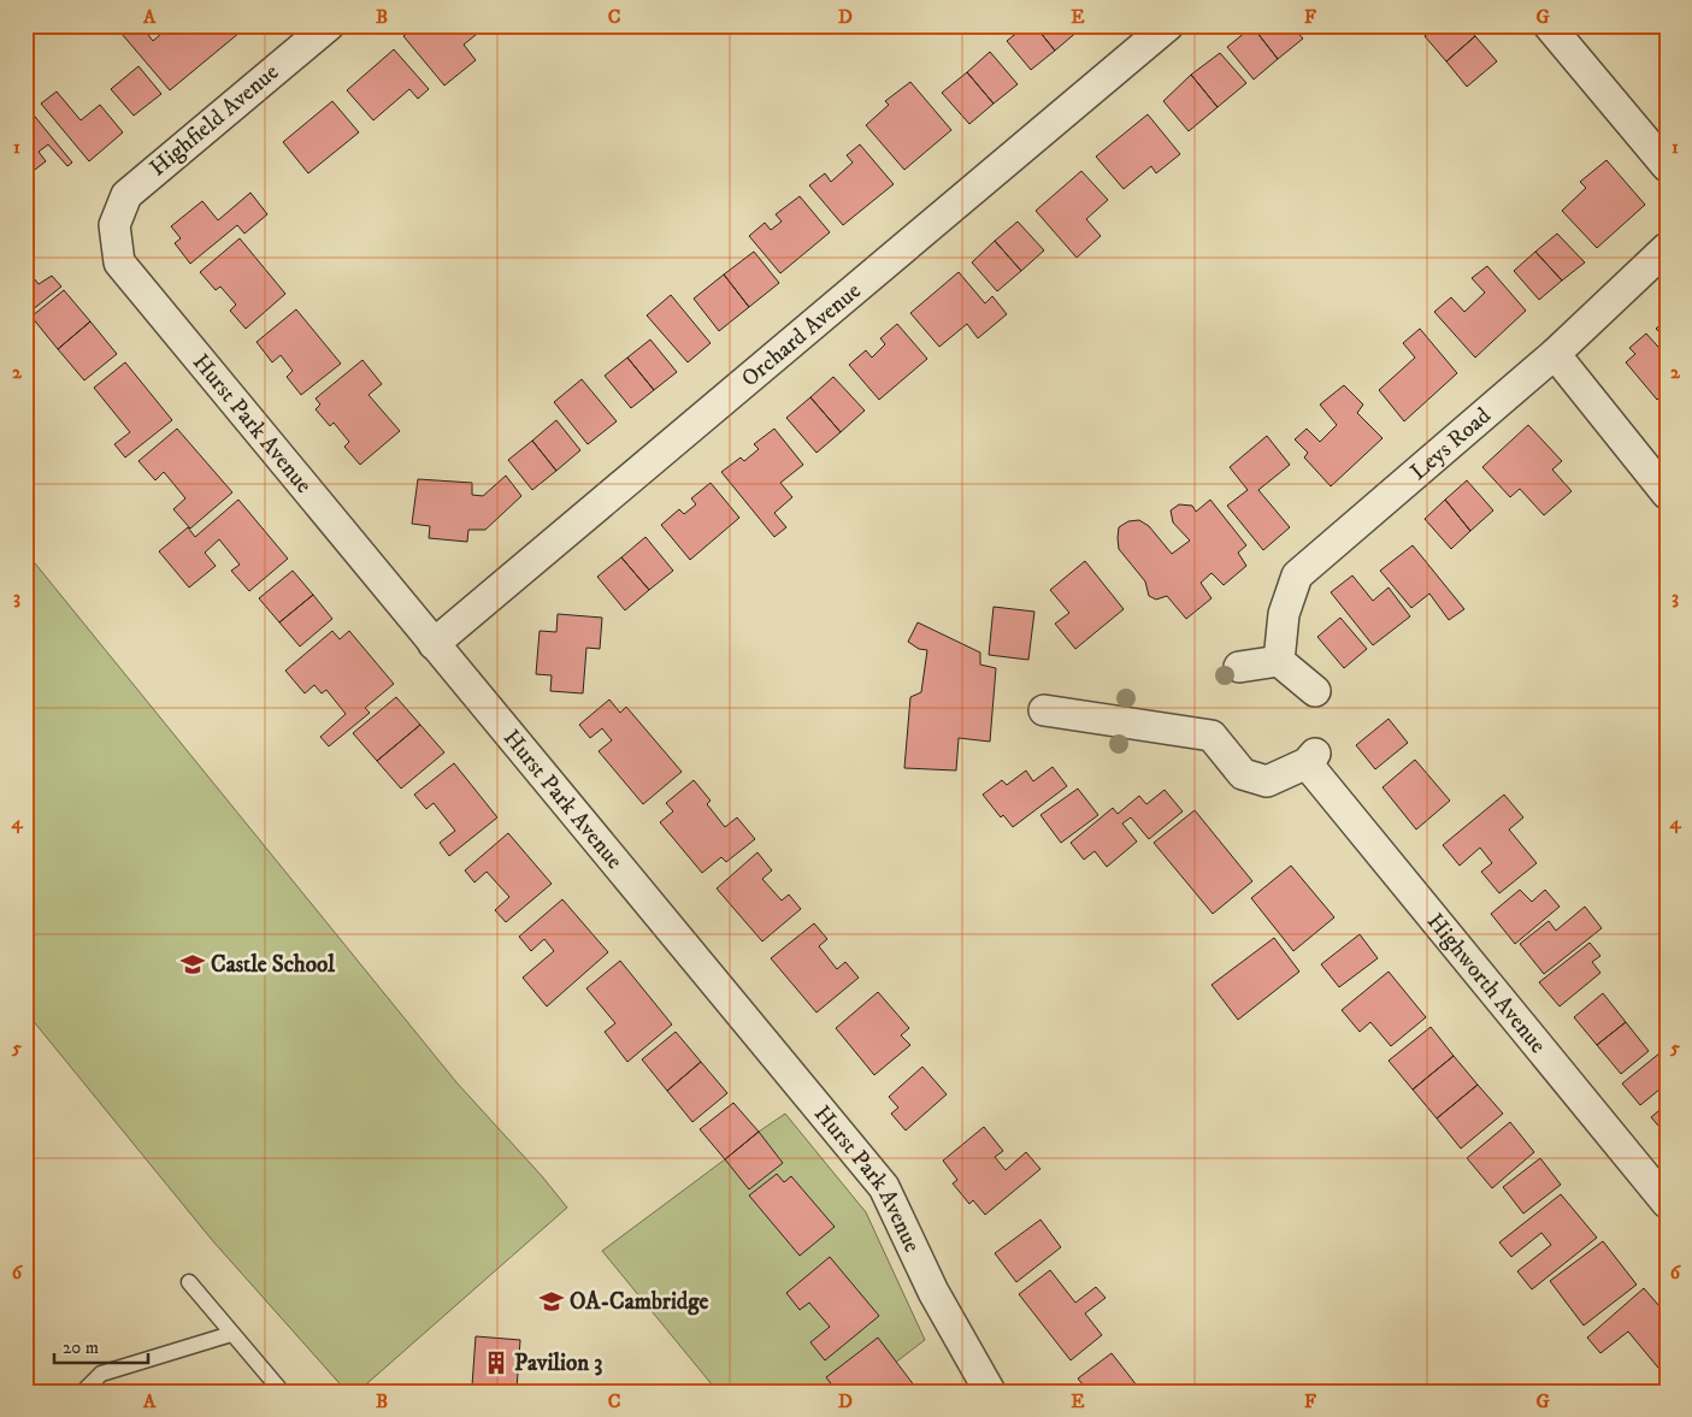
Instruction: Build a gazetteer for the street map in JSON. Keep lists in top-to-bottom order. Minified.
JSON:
{"streets":{"street":["Highfield Avenue","Orchard Avenue","Hurst Park Avenue","Leys Road","Highworth Avenue"]},"crossings":[["Highfield Avenue","Hurst Park Avenue"],["Orchard Avenue","Hurst Park Avenue"]],"places":{"school or university":["Castle School","OA-Cambridge"],"building":["Pavilion 3"]},"scale_bar":"20 m","grid":{"columns":["A","B","C","D","E","F","G"],"rows":["1","2","3","4","5","6"]}}
